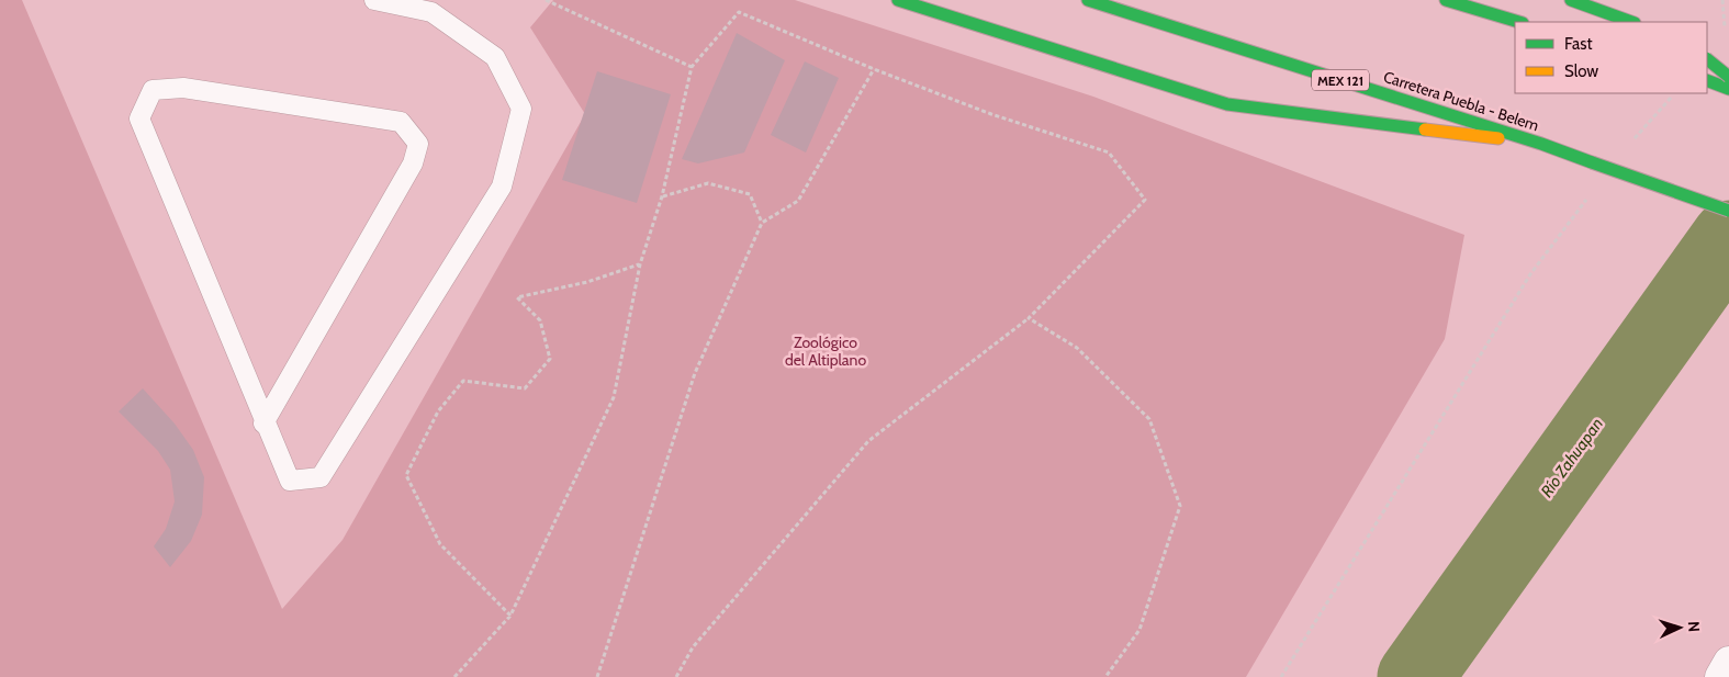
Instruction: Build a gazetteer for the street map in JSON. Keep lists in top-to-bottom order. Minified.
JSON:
{"streets":{"main road":["MEX 121","Carretera Puebla - Belem"]},"water":["Río Zahuapan"],"parks":["Zoológico del Altiplano"],"legend":["Fast","Slow"],"north":"right"}
